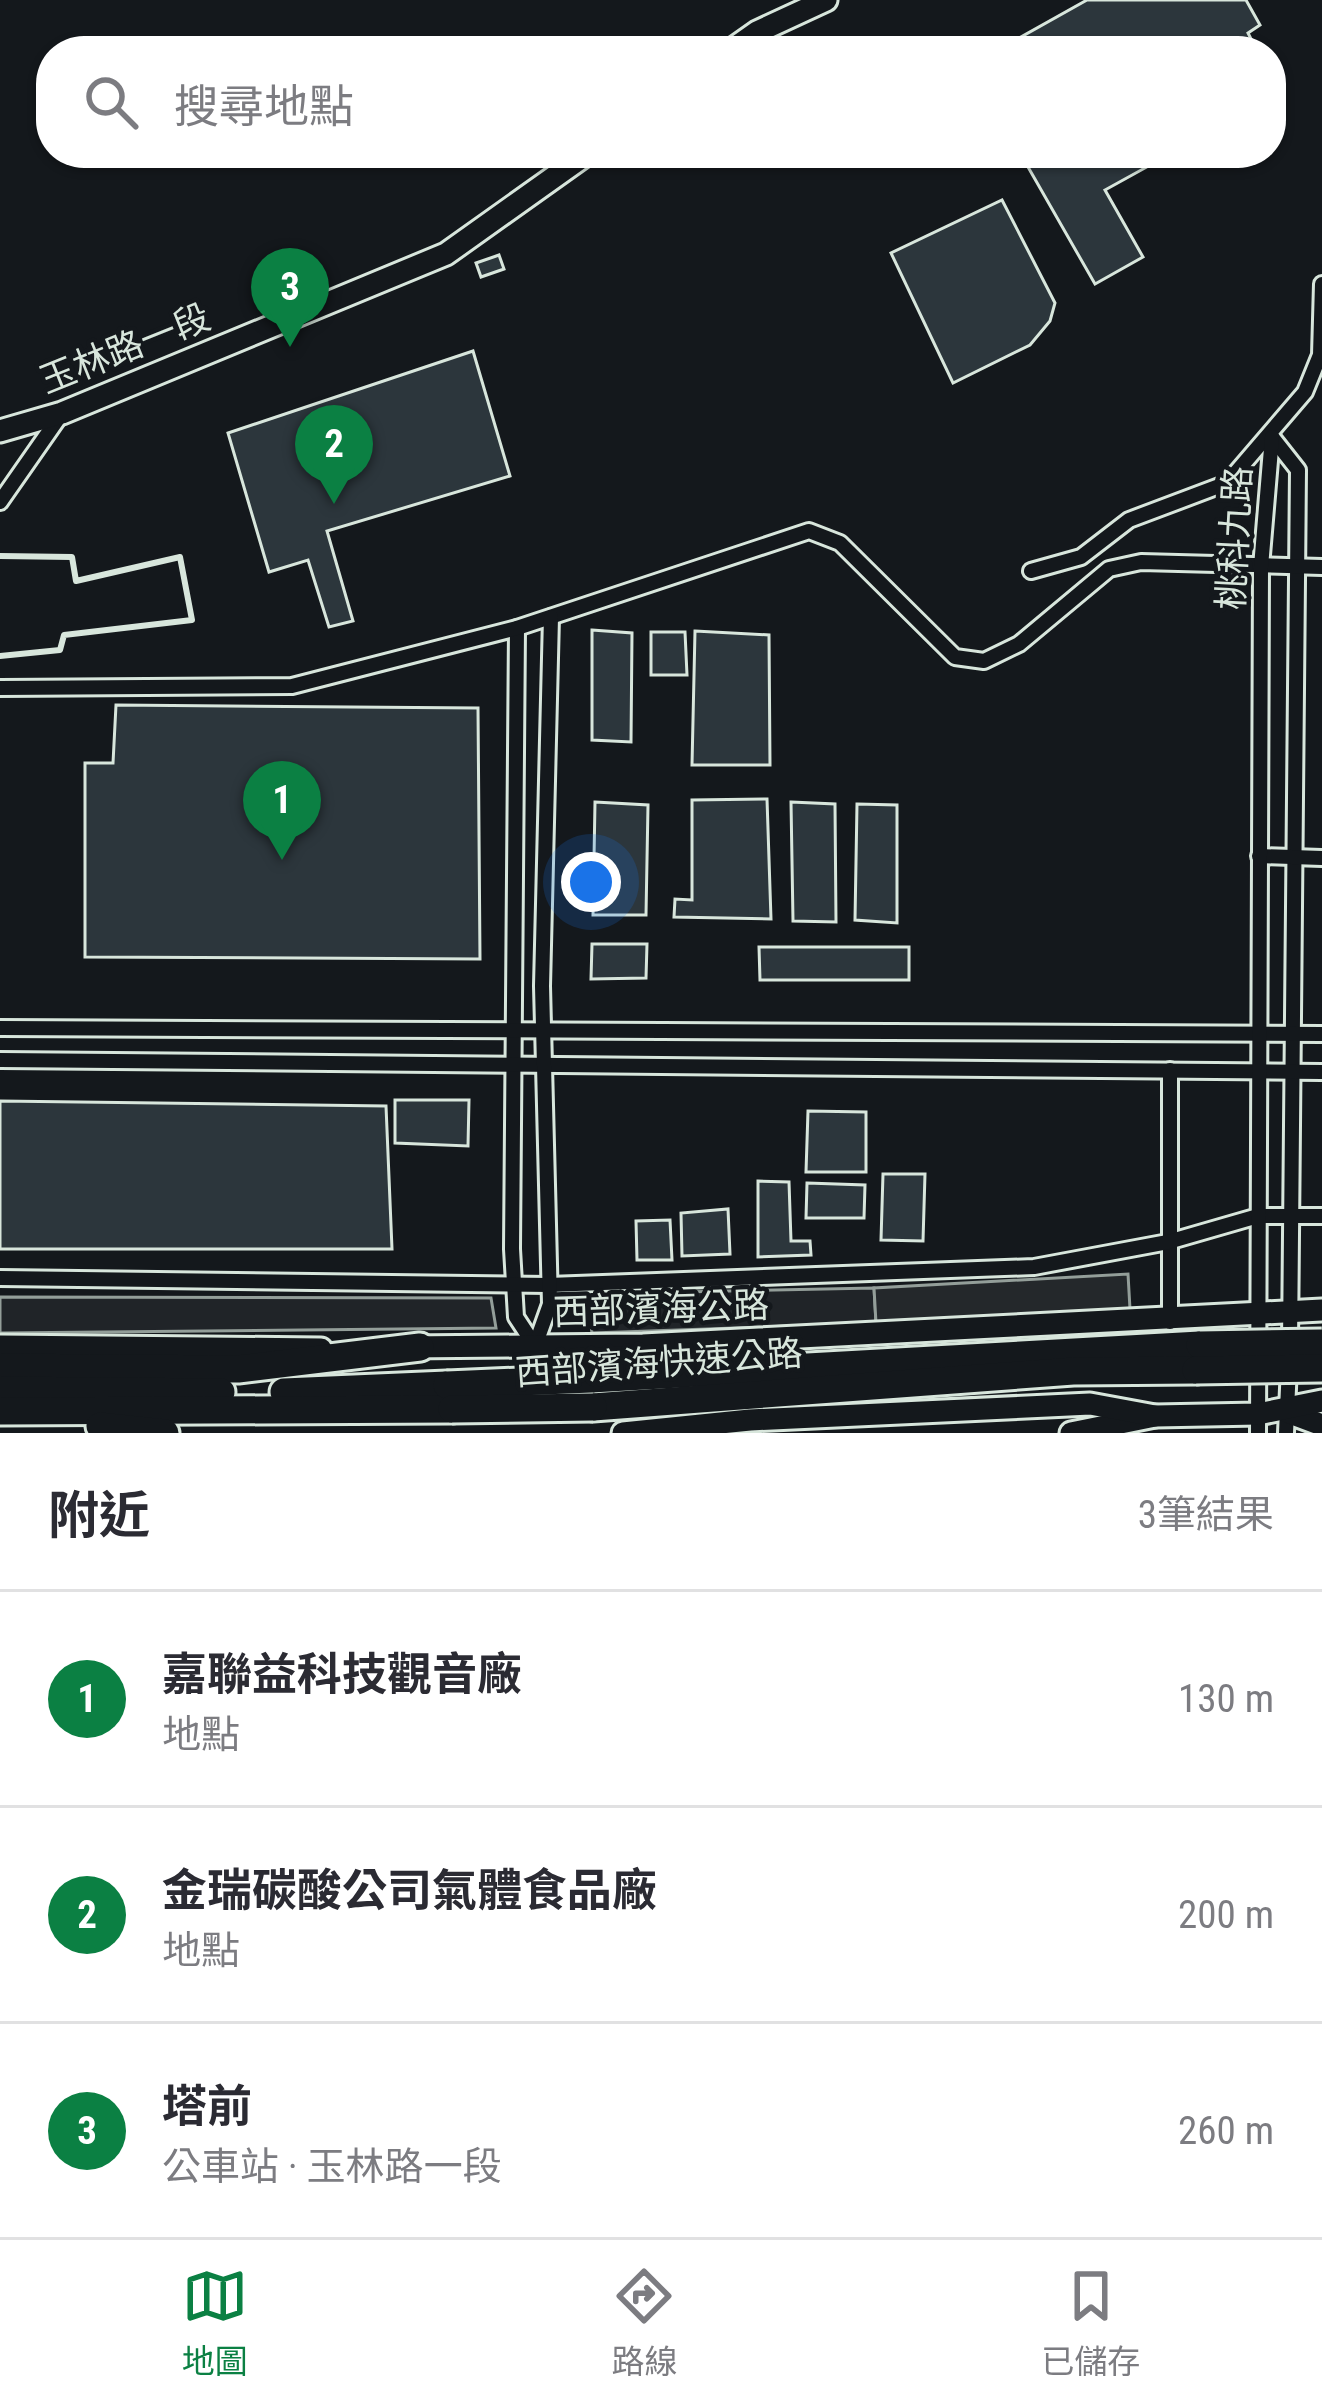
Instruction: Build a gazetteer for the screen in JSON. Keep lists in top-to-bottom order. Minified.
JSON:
{"streets":{"highway":["西部濱海快速公路"],"main road":["玉林路一段","西部濱海公路"],"street":["桃科九路"]},"crossings":[["桃科九路","西部濱海公路"]],"page":{"search":"搜尋地點","pins":["3","2","1"],"heading":["附近","3筆結果"],"list":[{"mark":"1","name":"嘉聯益科技觀音廠","note":"地點","value":"130 m"},{"mark":"2","name":"金瑞碳酸公司氣體食品廠","note":"地點","value":"200 m"},{"mark":"3","name":"塔前","note":"公車站 · 玉林路一段","value":"260 m"}],"nav":["地圖","路線","已儲存"]}}
